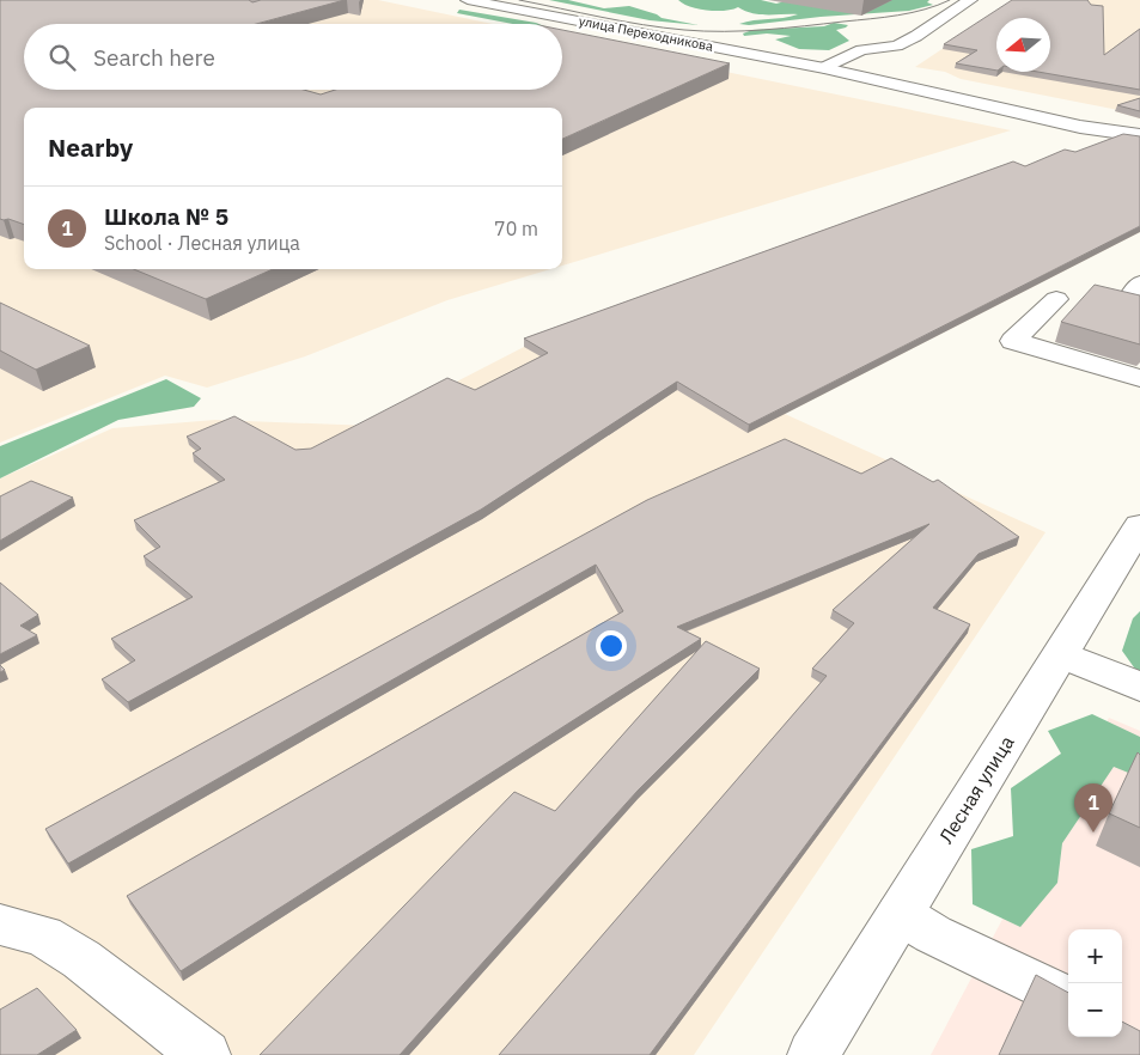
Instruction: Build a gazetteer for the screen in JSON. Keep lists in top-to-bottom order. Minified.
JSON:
{"streets":{"main road":["улица Переходникова","Лесная улица"]},"north":"left","page":{"search":"Search here","heading":"Nearby","list":[{"mark":"1","name":"Школа № 5","note":"School · Лесная улица","value":"70 m"}],"pins":"1","map_buttons":["+","−"]}}
